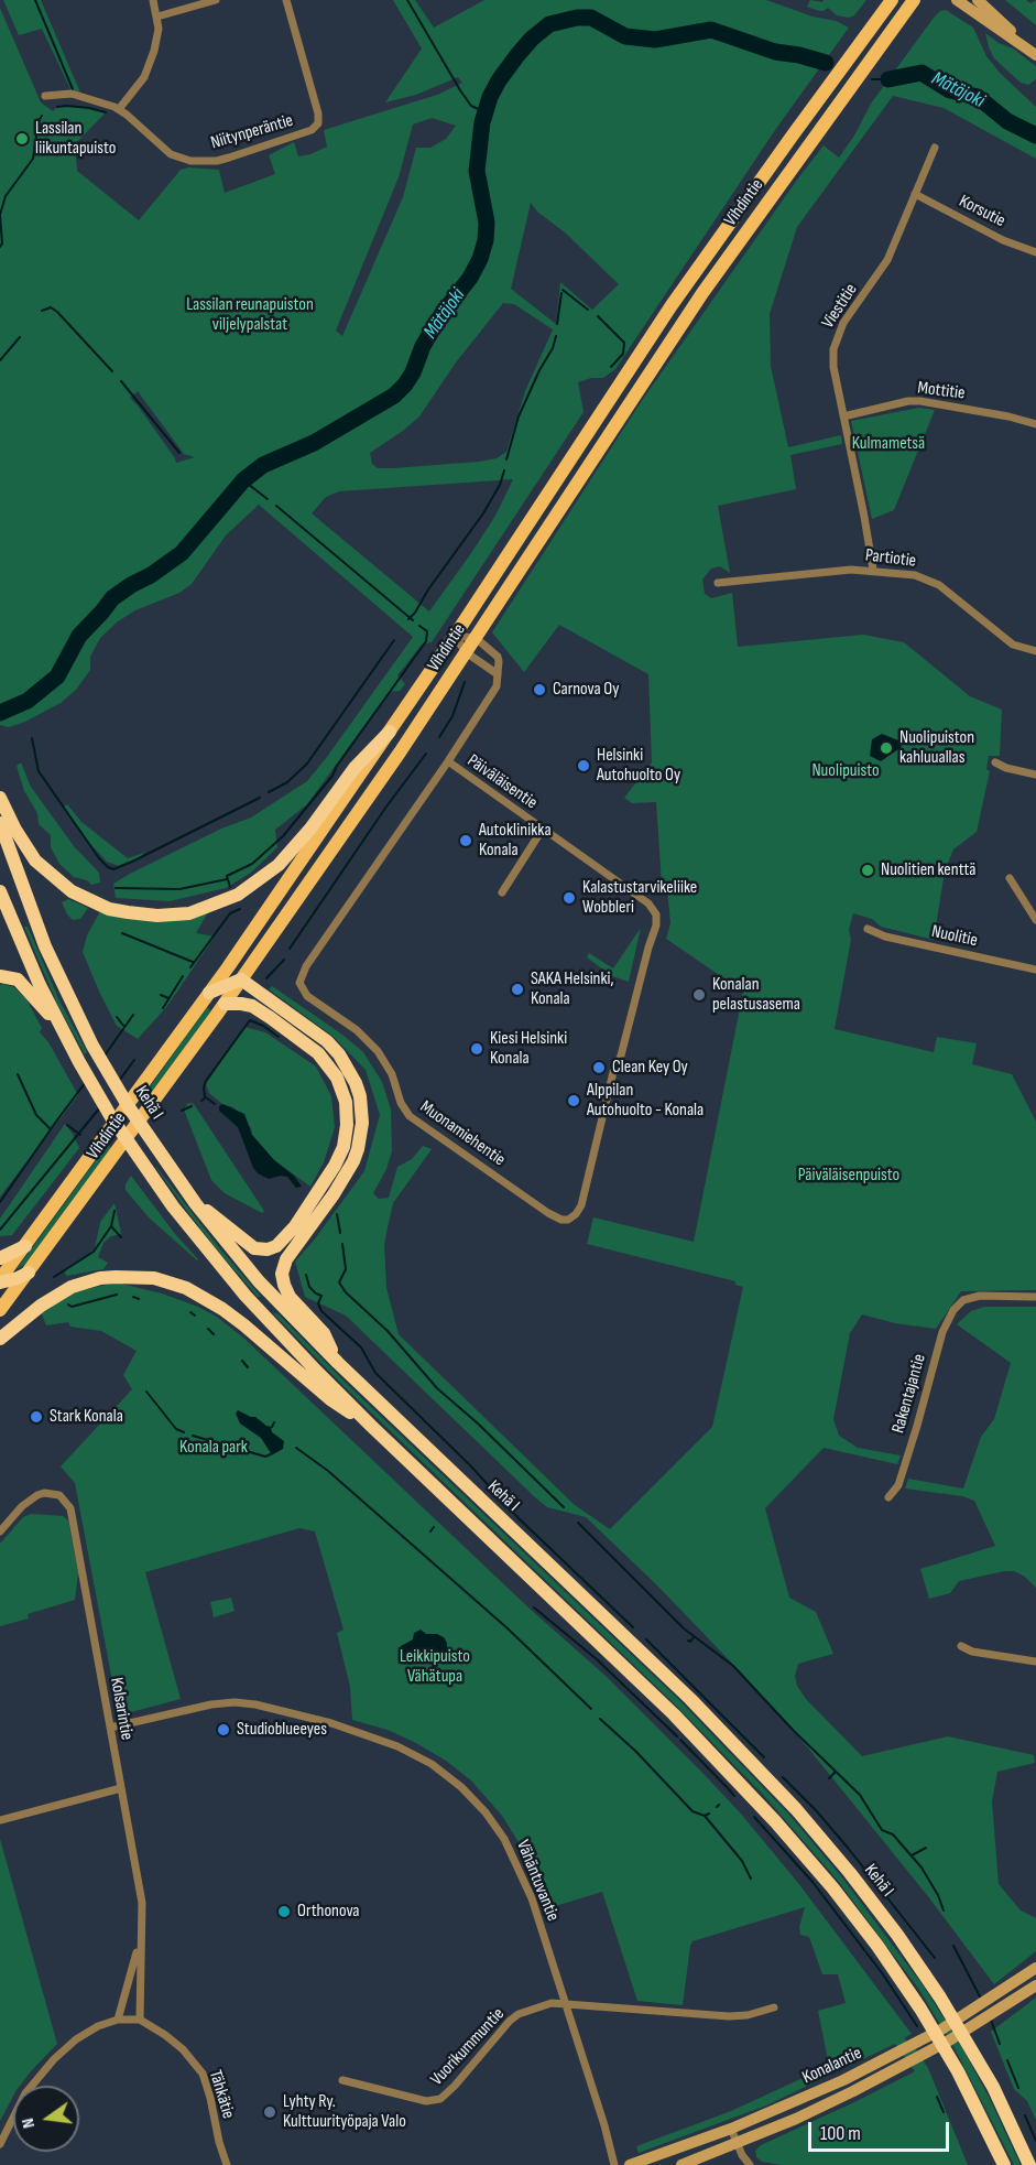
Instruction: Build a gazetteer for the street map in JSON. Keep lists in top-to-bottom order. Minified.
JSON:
{"streets":{"highway":["Kehä I"],"main road":["Vihdintie","Konalantie"],"street":["Niitynperäntie","Korsutie","Viestitie","Mottitie","Partiotie","Päiväläisentie","Nuolitie","Muonamiehentie","Rakentajantie","Kolsarintie","Vähäntuvantie","Vuorikummuntie","Tähkätie"]},"crossings":[["Korsutie","Viestitie"],["Viestitie","Mottitie"],["Viestitie","Partiotie"],["Päiväläisentie","Muonamiehentie"],["Kolsarintie","Vähäntuvantie"],["Kolsarintie","Tähkätie"],["Vähäntuvantie","Vuorikummuntie"]],"water":["Mätäjoki"],"parks":["Lassilan reunapuiston viljelypalstat","Kulmametsä","Nuolipuisto","Päiväläisenpuisto","Konala park","Leikkipuisto Vähätupa"],"places":["Lassilan liikuntapuisto","Carnova Oy","Nuolipuiston kahluuallas","Helsinki Autohuolto Oy","Autoklinikka Konala","Nuolitien kenttä","Kalastustarvikeliike Wobbleri","SAKA Helsinki, Konala","Konalan pelastusasema","Kiesi Helsinki Konala","Clean Key Oy","Alppilan Autohuolto - Konala","Stark Konala","Studioblueeyes","Orthonova","Lyhty Ry. Kulttuurityöpaja Valo"],"scale_bar":"100 m","north":"left"}
